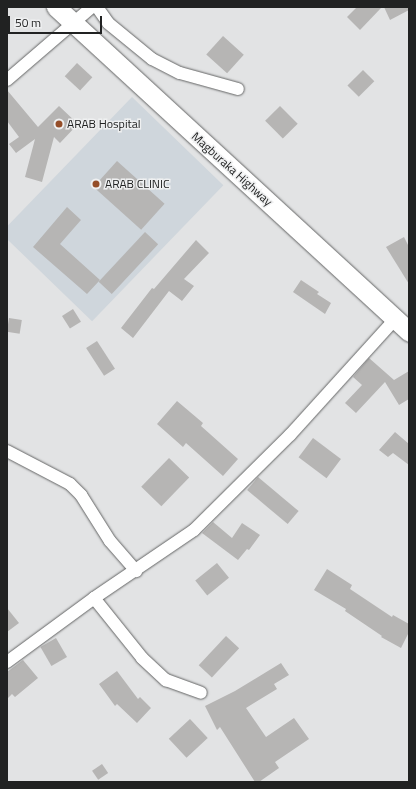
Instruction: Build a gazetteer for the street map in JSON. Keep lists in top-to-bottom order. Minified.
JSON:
{"streets":{"main road":["Magburaka Highway"]},"places":["ARAB Hospital","ARAB CLINIC"],"scale_bar":"50 m"}
